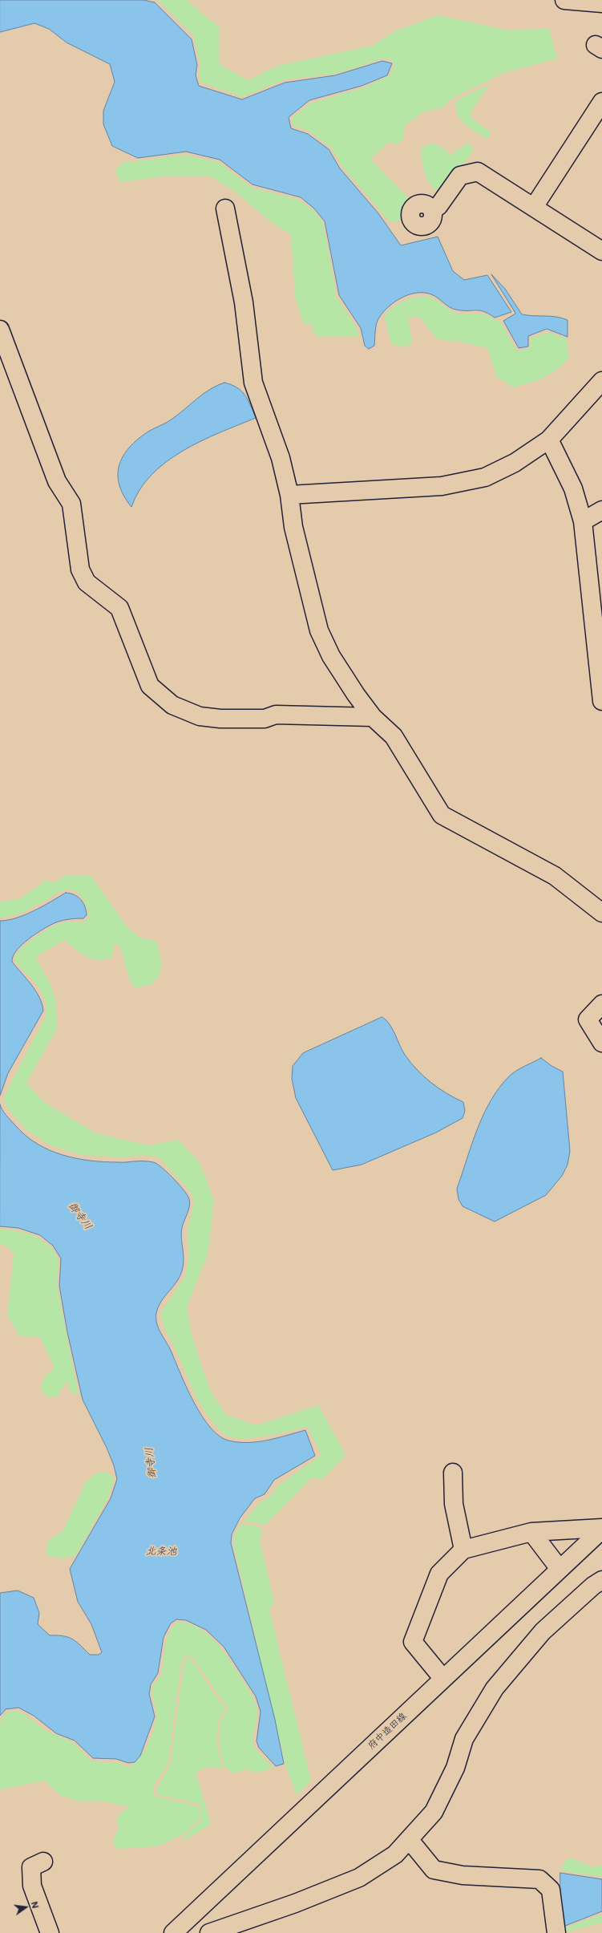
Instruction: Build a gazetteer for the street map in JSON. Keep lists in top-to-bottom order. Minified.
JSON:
{"streets":{"street":["府中造田線"]},"water":["御寺川","北条池"],"north":"right"}
